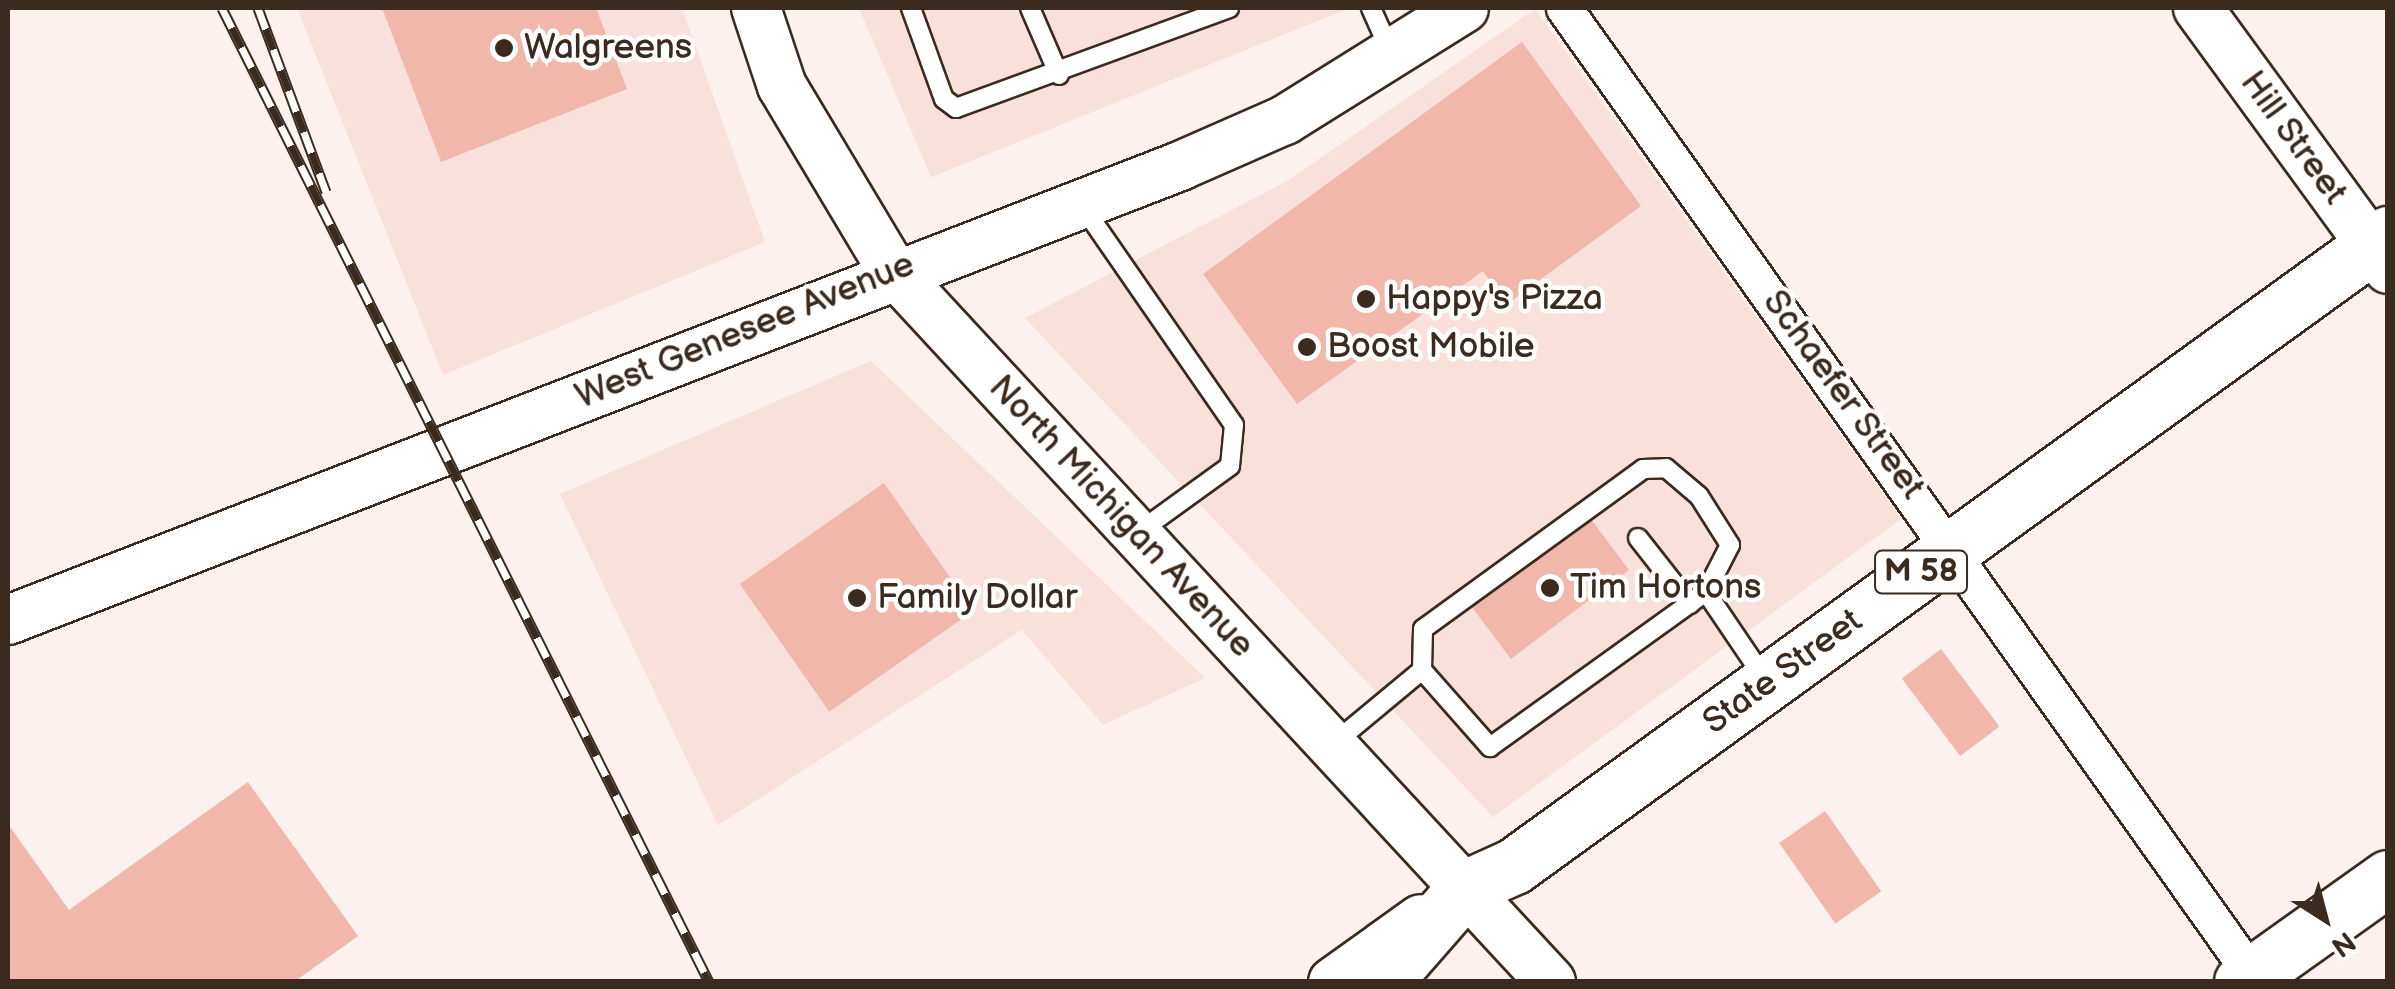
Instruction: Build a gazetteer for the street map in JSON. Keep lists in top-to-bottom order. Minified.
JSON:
{"streets":{"main road":["Hill Street","West Genesee Avenue","North Michigan Avenue","M 58","State Street"],"street":["Schaefer Street"]},"crossings":[["Hill Street","State Street"],["West Genesee Avenue","North Michigan Avenue"],["Schaefer Street","State Street"],["North Michigan Avenue","State Street"]],"places":["Walgreens","Happy's Pizza","Boost Mobile","Tim Hortons","Family Dollar"],"north":"bottom right"}
